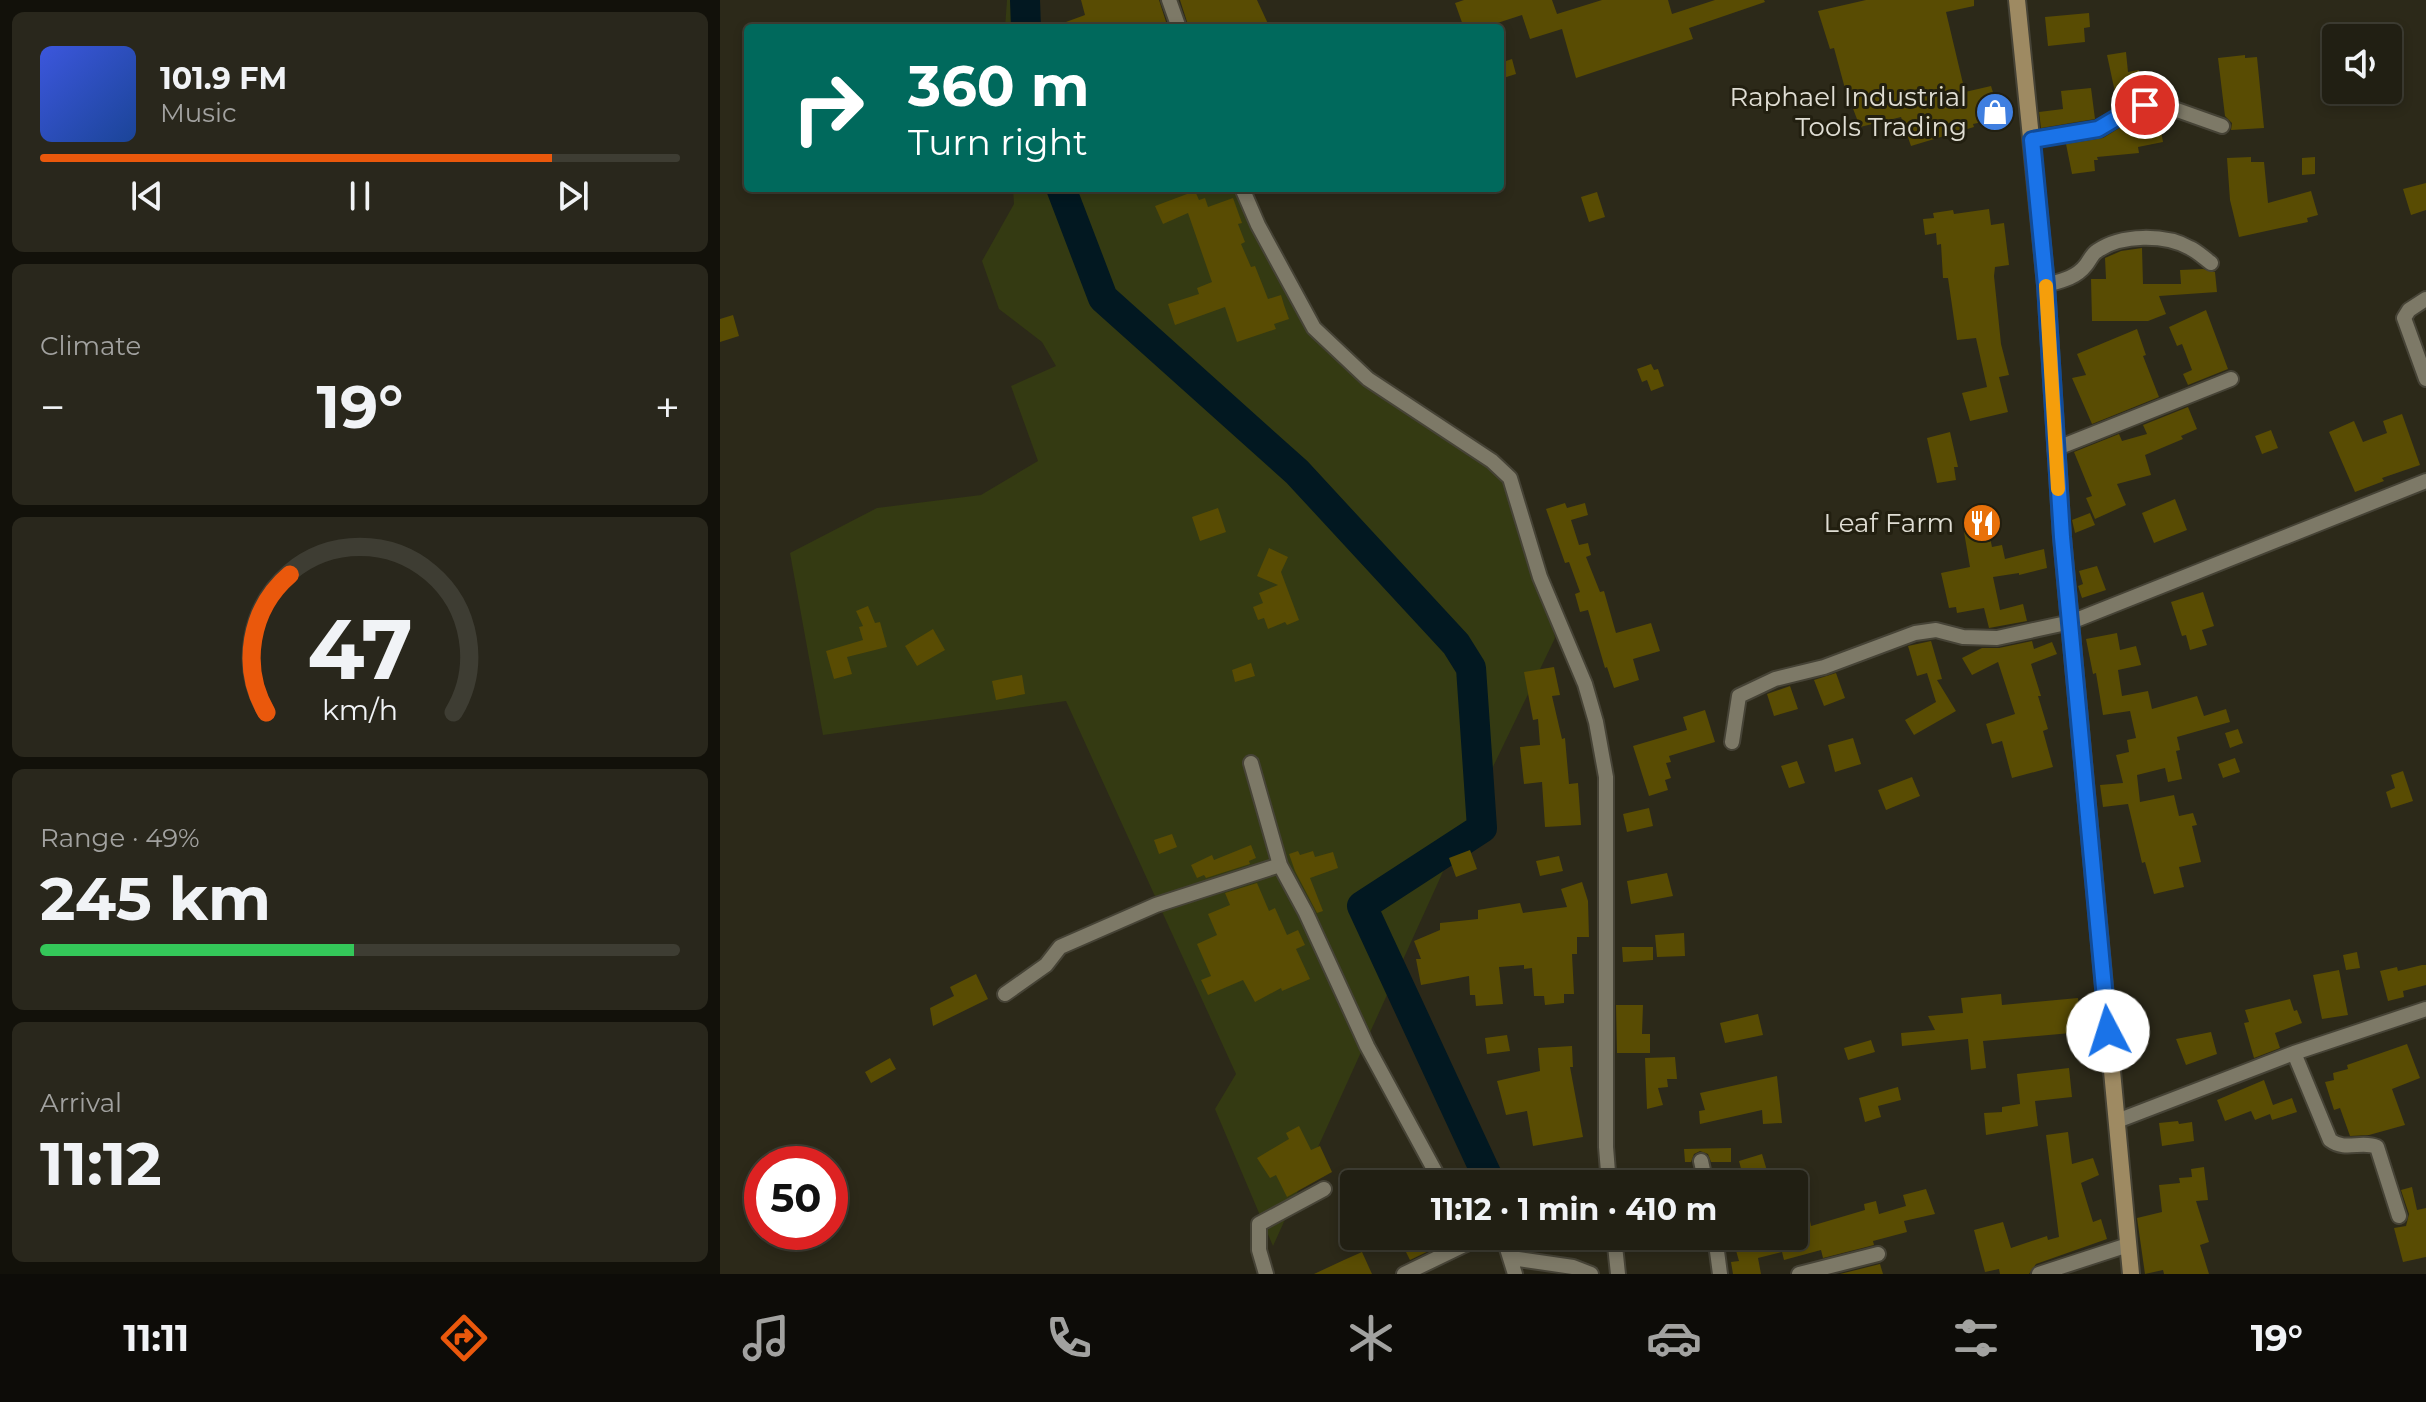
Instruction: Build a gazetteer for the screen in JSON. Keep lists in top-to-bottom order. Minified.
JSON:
{"places":{"shop":["Raphael Industrial Tools Trading"],"restaurant":["Leaf Farm"]},"page":{"turn":["360 m","Turn right"],"song":["101.9 FM","Music"],"tile":["Climate",["Range · 49%","245 km"],["Arrival","11:12"]],"heat":["−","19°","+"],"limit":"50","trip":"11:12 · 1 min · 410 m","tabs":["11:11","19°"],"gauge":["47","km/h"]}}
